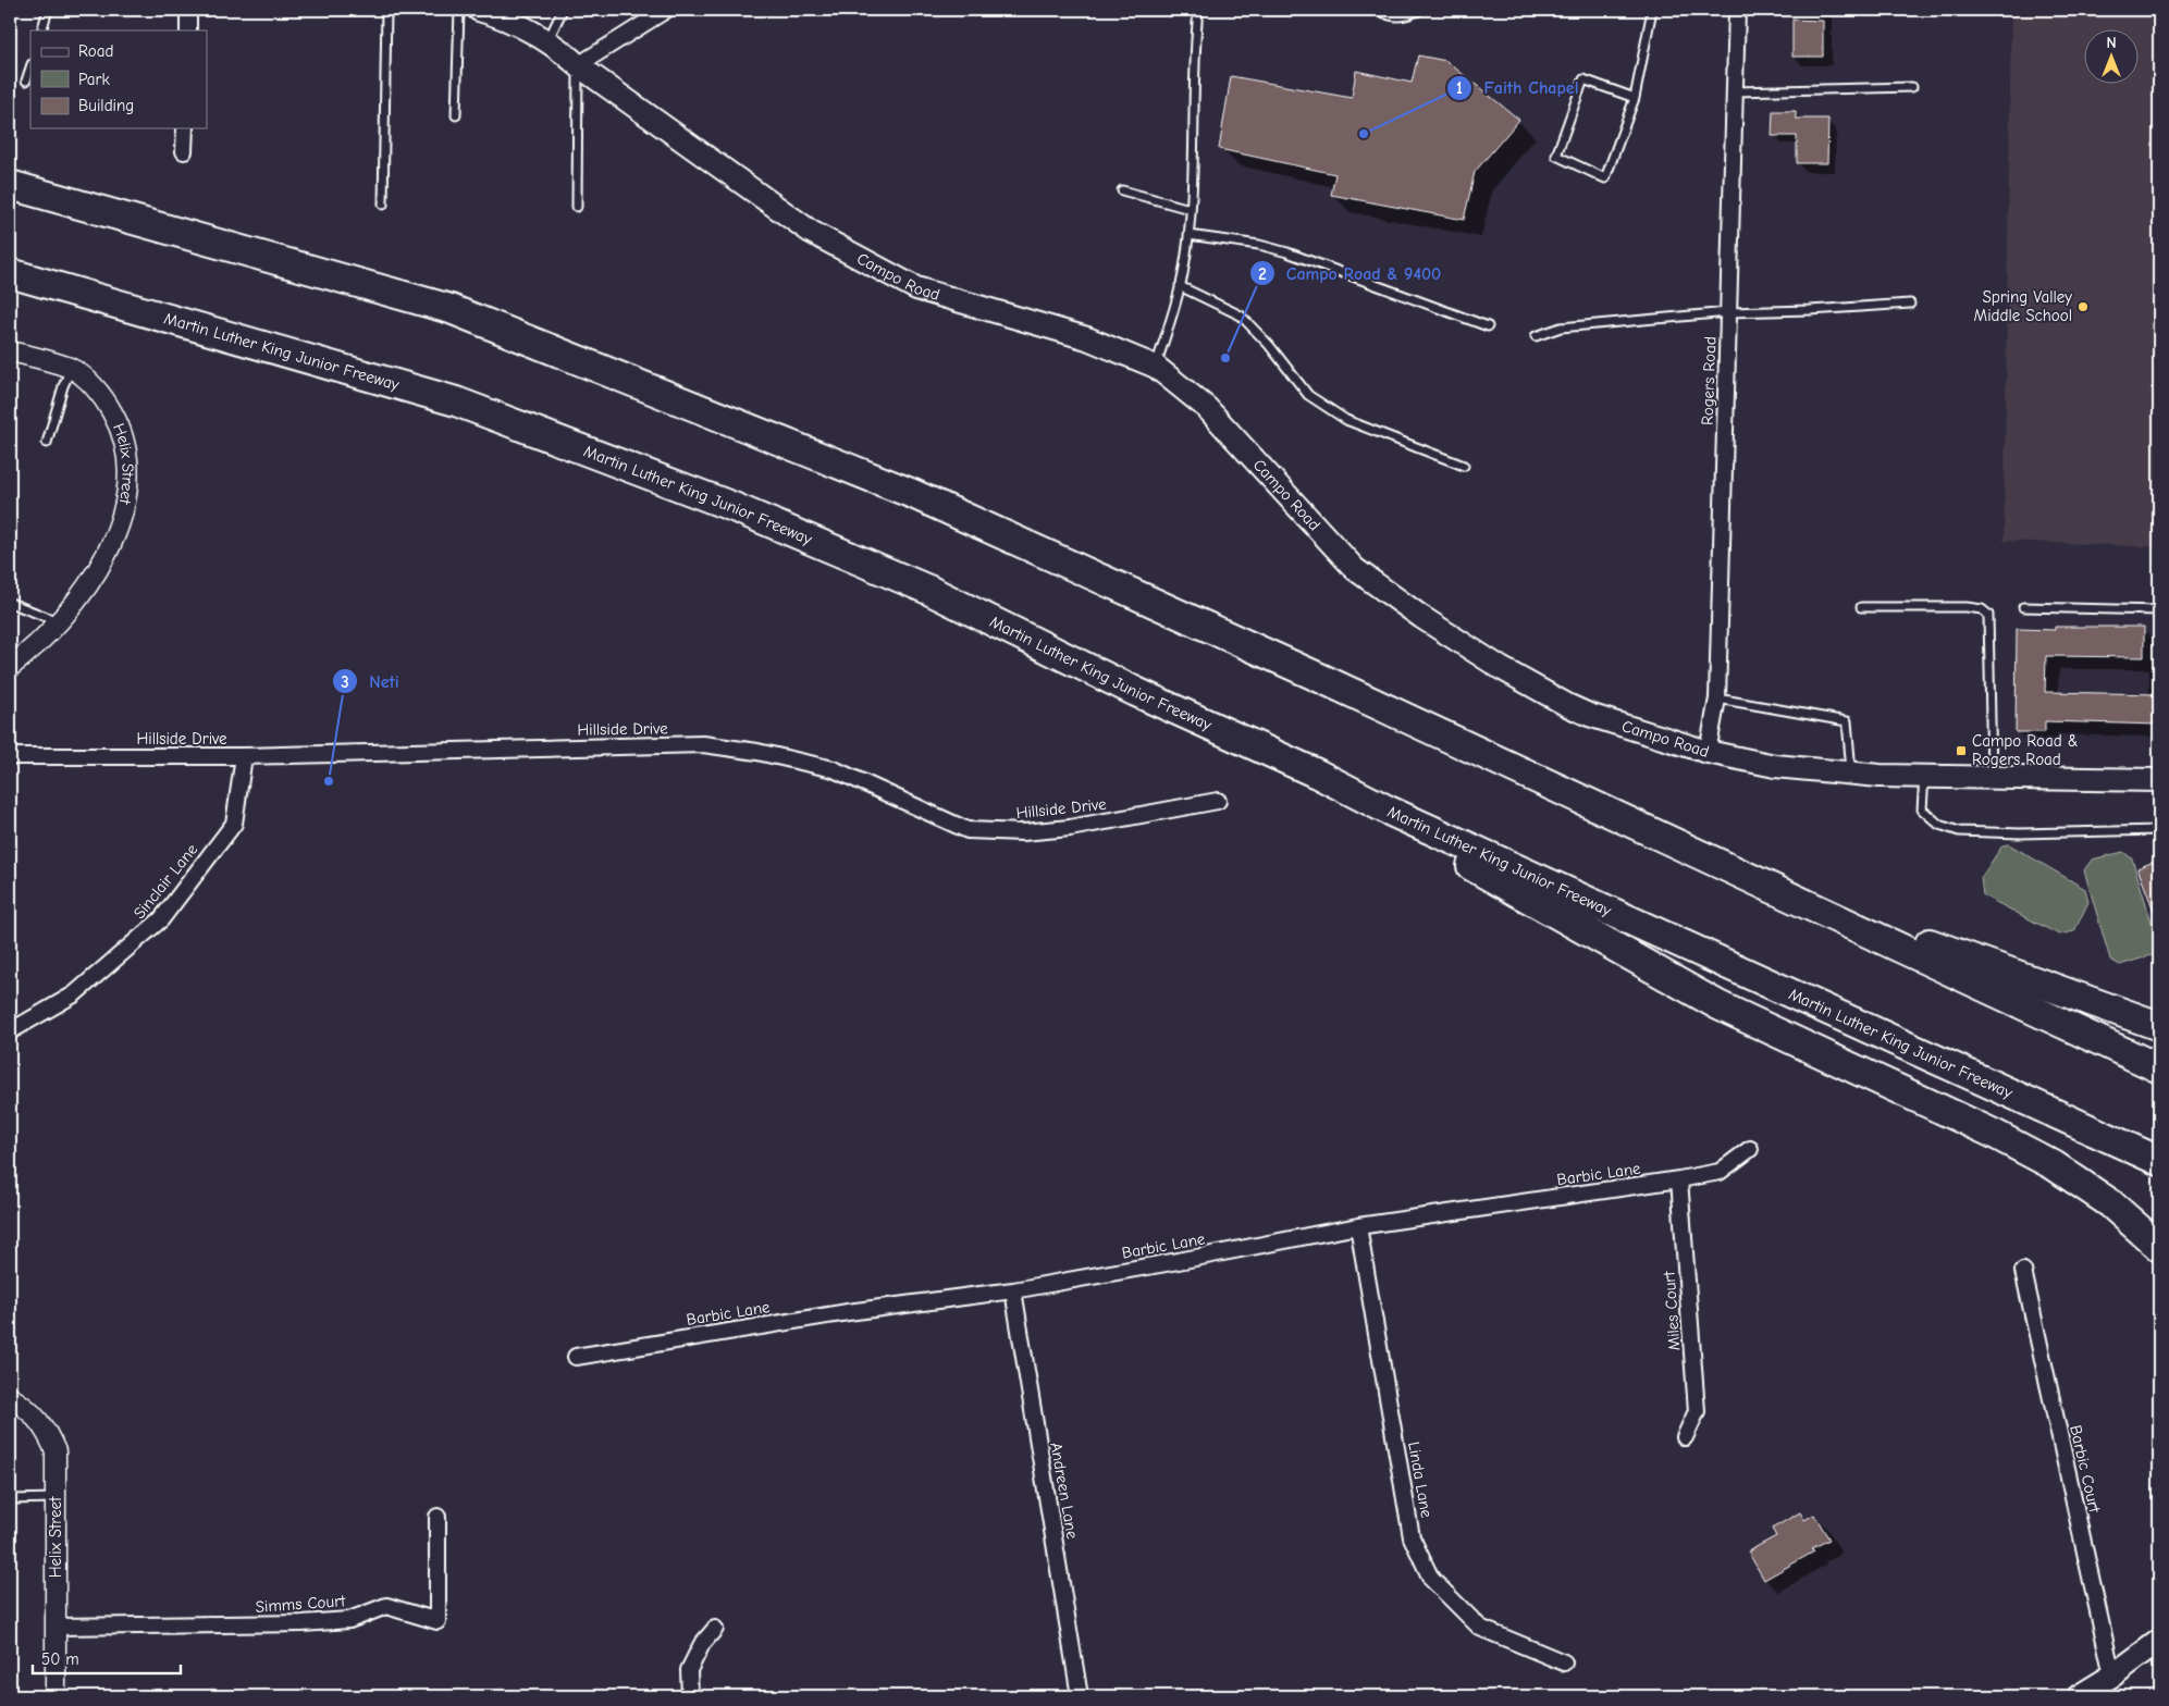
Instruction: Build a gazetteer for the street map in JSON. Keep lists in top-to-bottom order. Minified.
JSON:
{"streets":{"highway":["Martin Luther King Junior Freeway"],"main road":["Campo Road"],"street":["Rogers Road","Helix Street","Hillside Drive","Sinclair Lane","Barbic Lane","Miles Court","Barbic Court","Linda Lane","Andreen Lane","Simms Court"]},"crossings":[["Campo Road","Rogers Road"],["Helix Street","Simms Court"],["Hillside Drive","Sinclair Lane"],["Barbic Lane","Miles Court"],["Barbic Lane","Linda Lane"],["Barbic Lane","Andreen Lane"]],"places":{"other":["Faith Chapel","Spring Valley Middle School","Campo Road & 9400","Neti"],"transit":["Campo Road & Rogers Road"]},"legend":["Road","Park","Building"],"scale_bar":"50 m","north":"top"}
